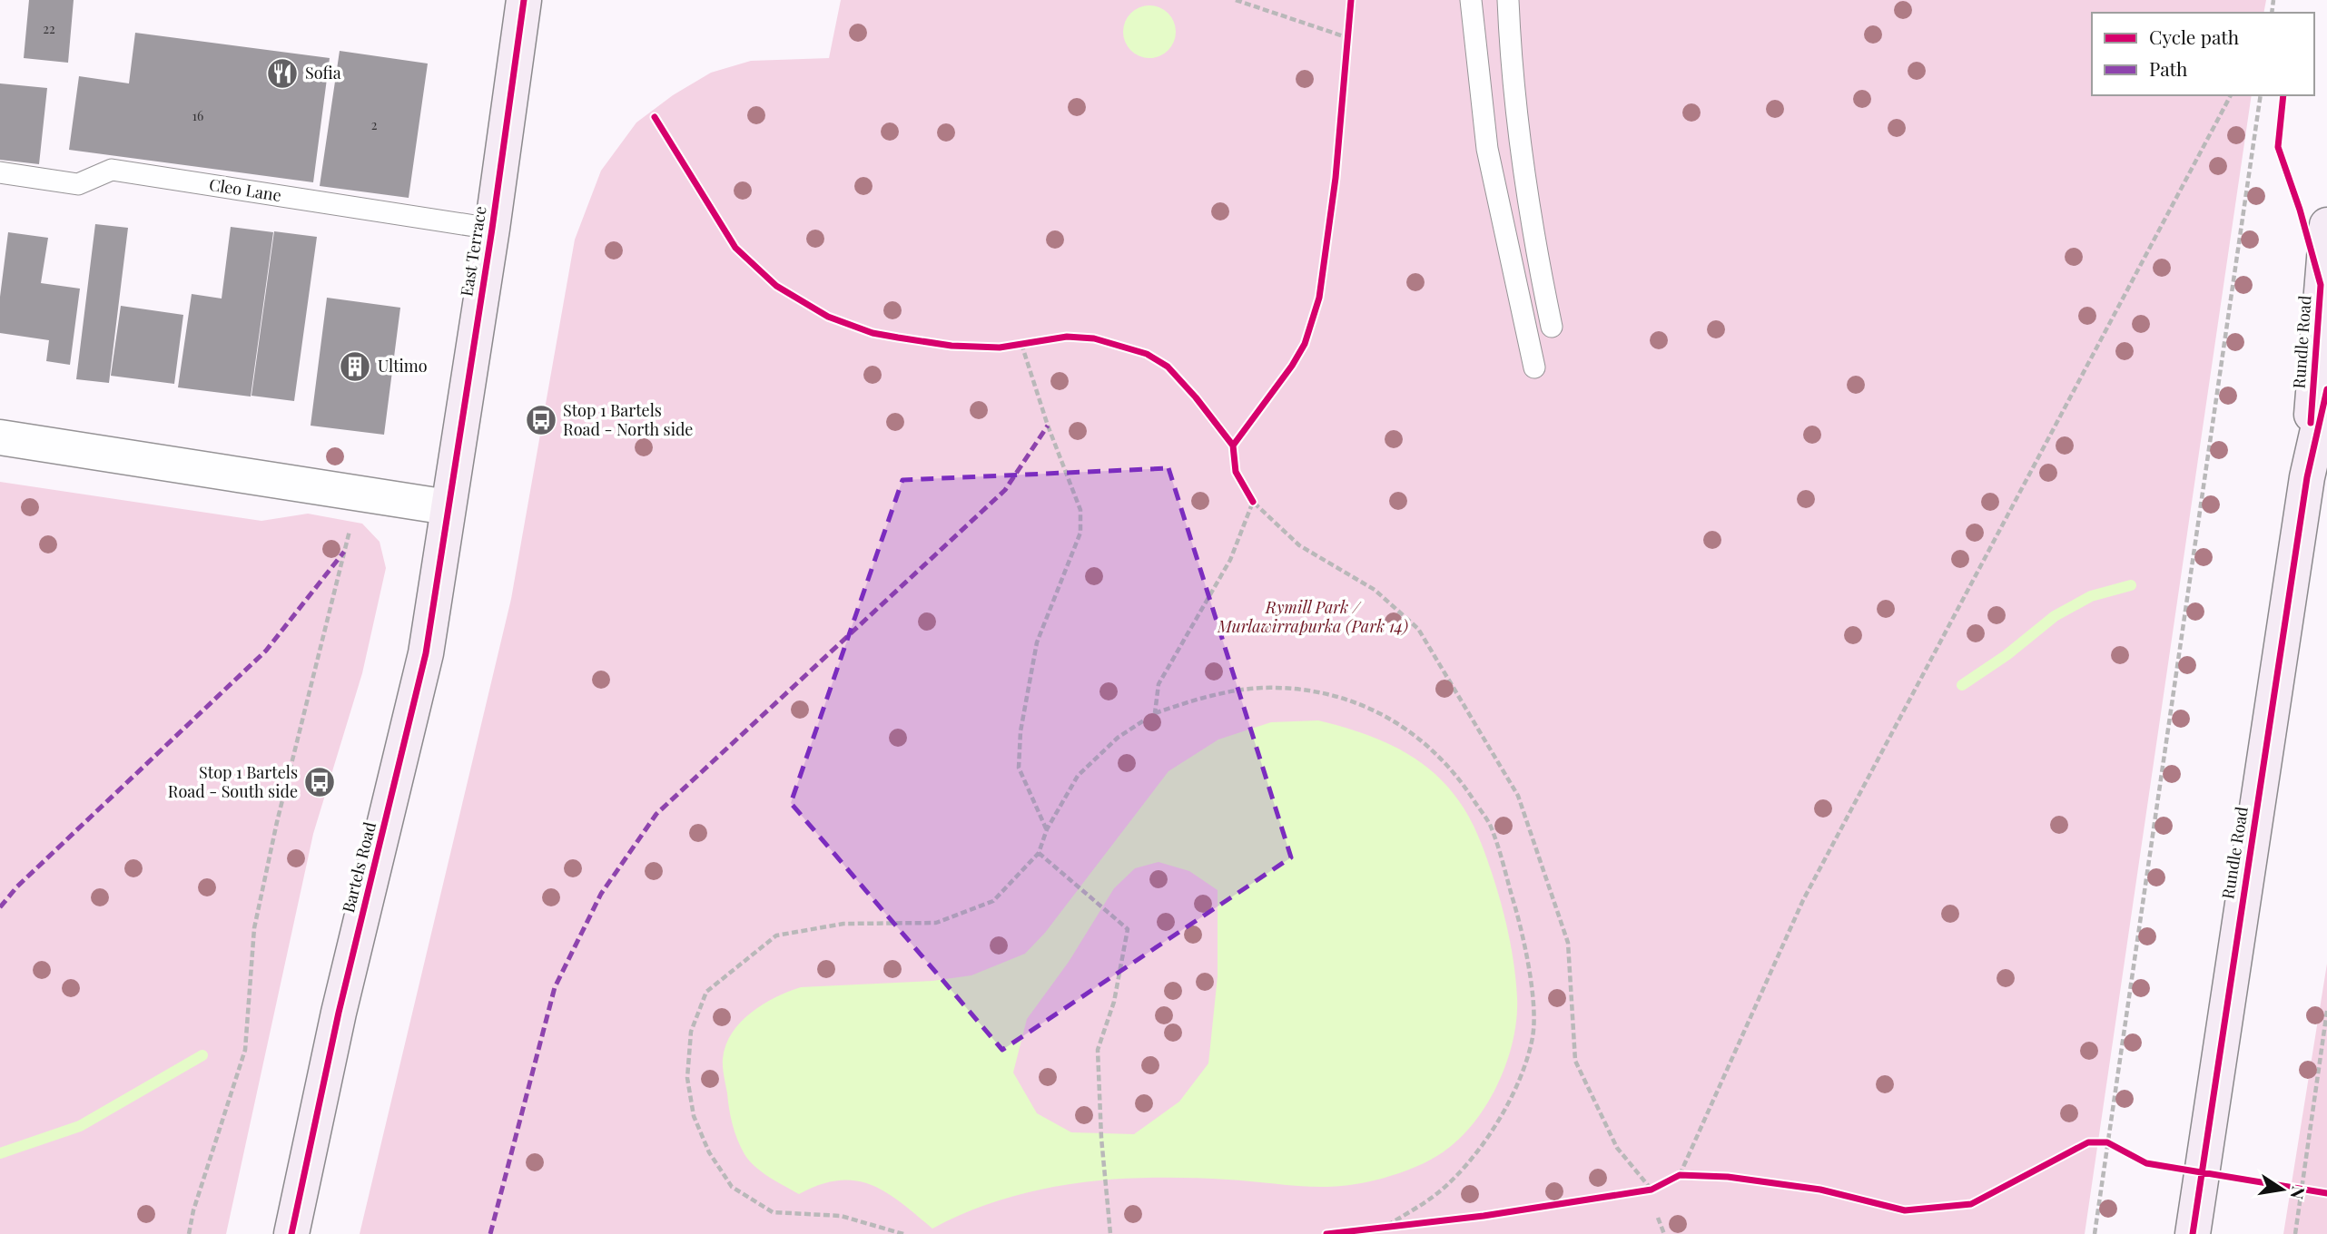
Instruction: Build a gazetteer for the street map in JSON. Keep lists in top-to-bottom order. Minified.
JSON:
{"streets":{"main road":["East Terrace","Rundle Road","Bartels Road"],"lane":["Cleo Lane"]},"crossings":[["Cleo Lane","East Terrace"],["East Terrace","Bartels Road"]],"parks":["Rymill Park / Murlawirrapurka (Park 14)"],"places":{"restaurant":["Sofia"],"building":["Ultimo"],"bus stop":["Stop 1 Bartels Road - North side","Stop 1 Bartels Road - South side"]},"house_numbers":["22","16","2"],"legend":["Cycle path","Path"],"north":"right"}
